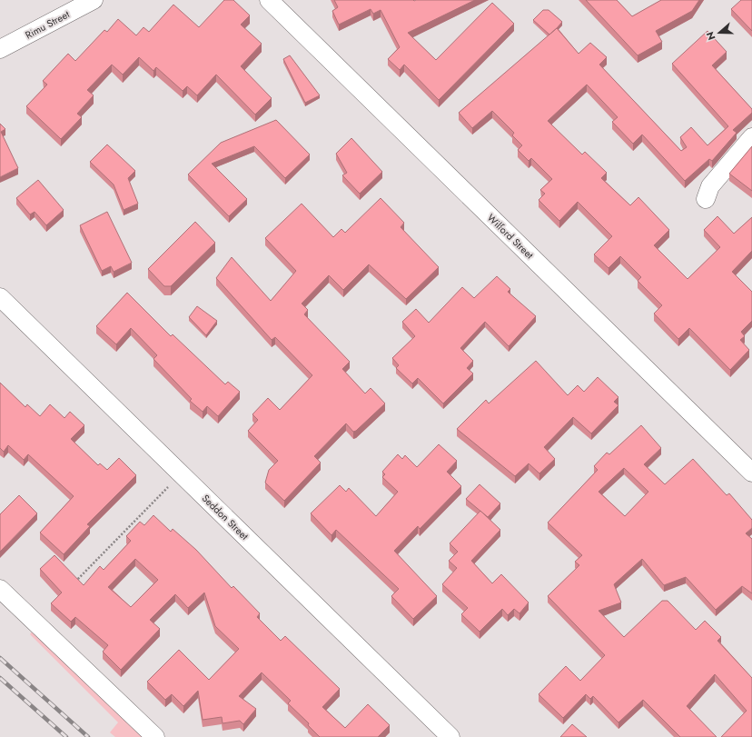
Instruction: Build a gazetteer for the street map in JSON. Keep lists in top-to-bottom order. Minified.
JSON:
{"streets":{"street":["Rimu Street","Wilford Street","Seddon Street"]},"north":"left"}
